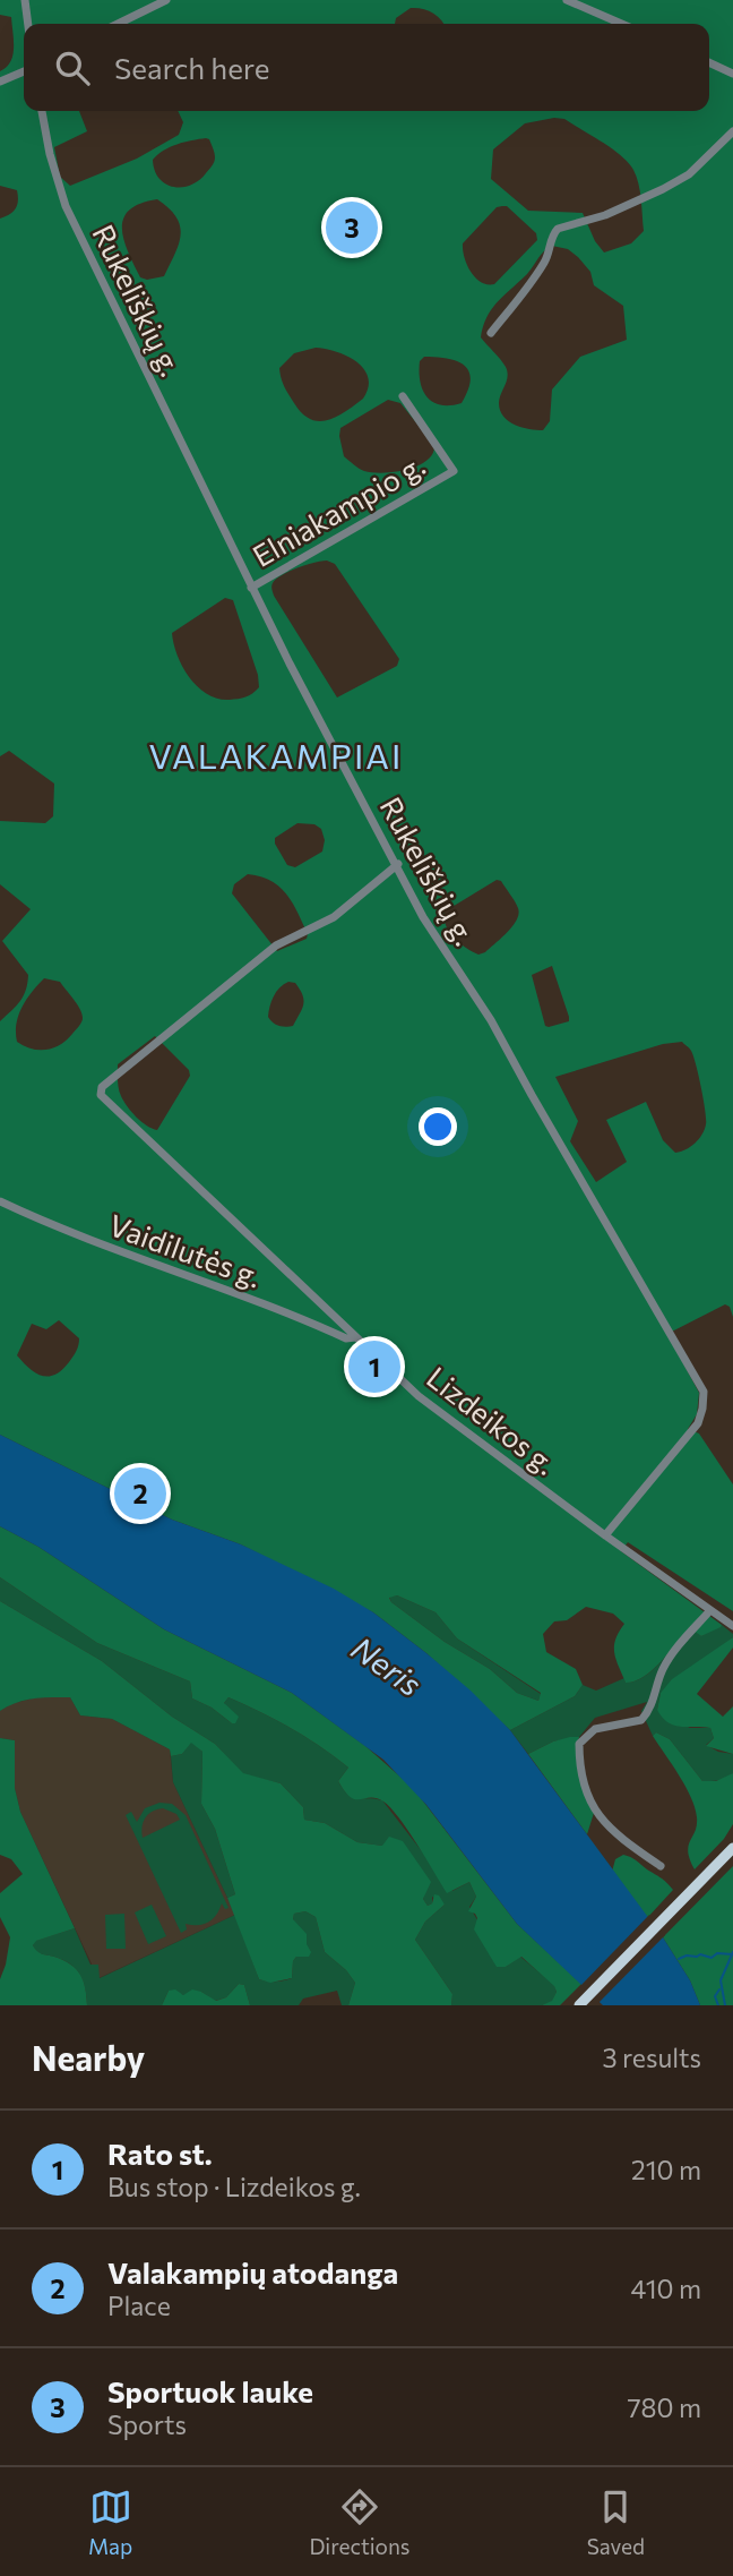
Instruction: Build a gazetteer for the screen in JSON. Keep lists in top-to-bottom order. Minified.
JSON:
{"streets":{"street":["Rukeliškių g.","Elniakampio g.","Vaidilutės g.","Lizdeikos g."]},"crossings":[["Rukeliškių g.","Elniakampio g."],["Rukeliškių g.","Lizdeikos g."],["Vaidilutės g.","Lizdeikos g."]],"districts":["VALAKAMPIAI"],"water":["Neris"],"page":{"search":"Search here","pins":["3","1","2"],"heading":["Nearby","3 results"],"list":[{"mark":"1","name":"Rato st.","note":"Bus stop · Lizdeikos g.","value":"210 m"},{"mark":"2","name":"Valakampių atodanga","note":"Place","value":"410 m"},{"mark":"3","name":"Sportuok lauke","note":"Sports","value":"780 m"}],"nav":["Map","Directions","Saved"]}}
